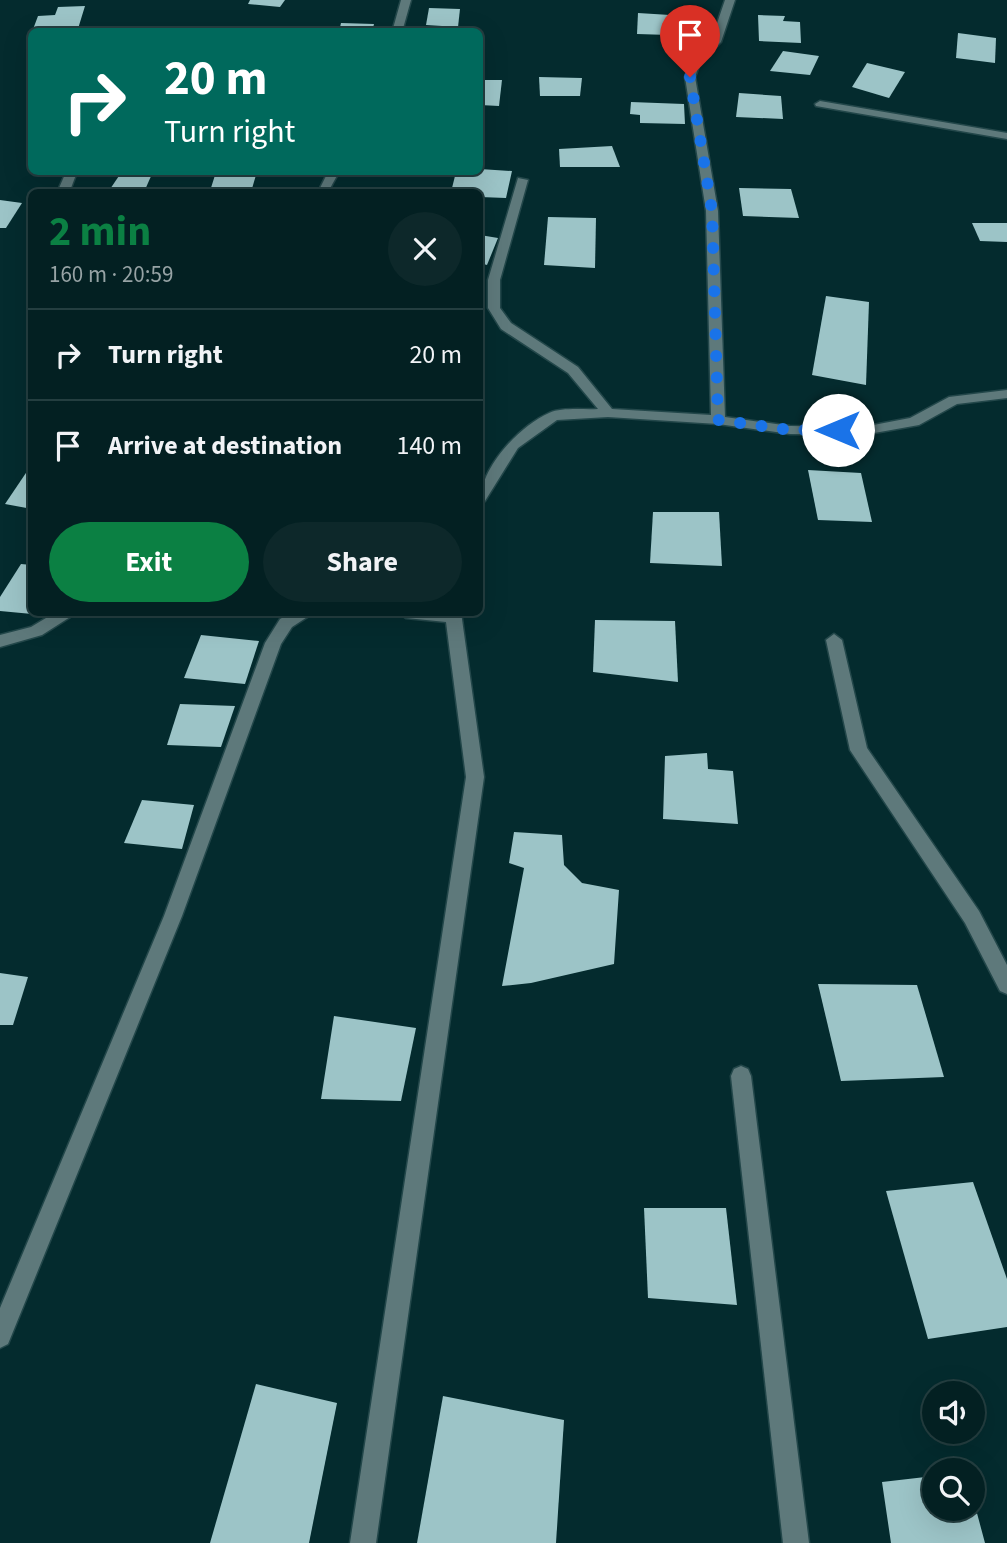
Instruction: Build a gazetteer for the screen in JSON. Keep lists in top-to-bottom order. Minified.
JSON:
{"page":{"turn":["20 m","Turn right"],"heading":["2 min","160 m · 20:59"],"list":[{"name":"Turn right","value":"20 m"},{"name":"Arrive at destination","value":"140 m"}],"buttons":["Exit","Share"]}}
